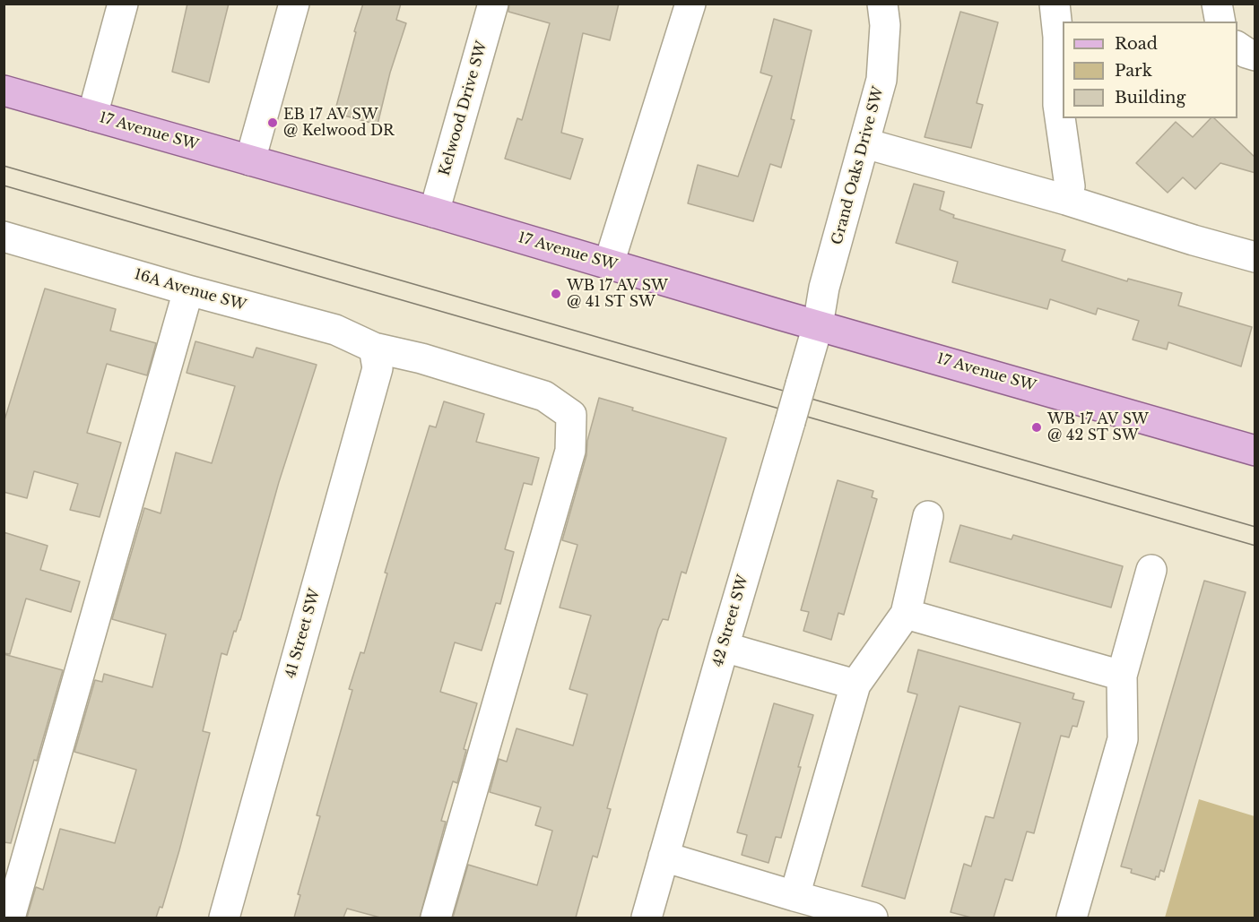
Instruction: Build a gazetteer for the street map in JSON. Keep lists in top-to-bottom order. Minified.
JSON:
{"streets":{"main road":["17 Avenue SW"],"street":["Kelwood Drive SW","Grand Oaks Drive SW","16A Avenue SW","42 Street SW","41 Street SW"]},"crossings":[["Kelwood Drive SW","17 Avenue SW"],["17 Avenue SW","Grand Oaks Drive SW"],["17 Avenue SW","42 Street SW"],["Grand Oaks Drive SW","42 Street SW"],["16A Avenue SW","41 Street SW"]],"places":["EB 17 AV SW @ Kelwood DR","WB 17 AV SW @ 41 ST SW","WB 17 AV SW @ 42 ST SW"],"legend":["Road","Park","Building"]}
